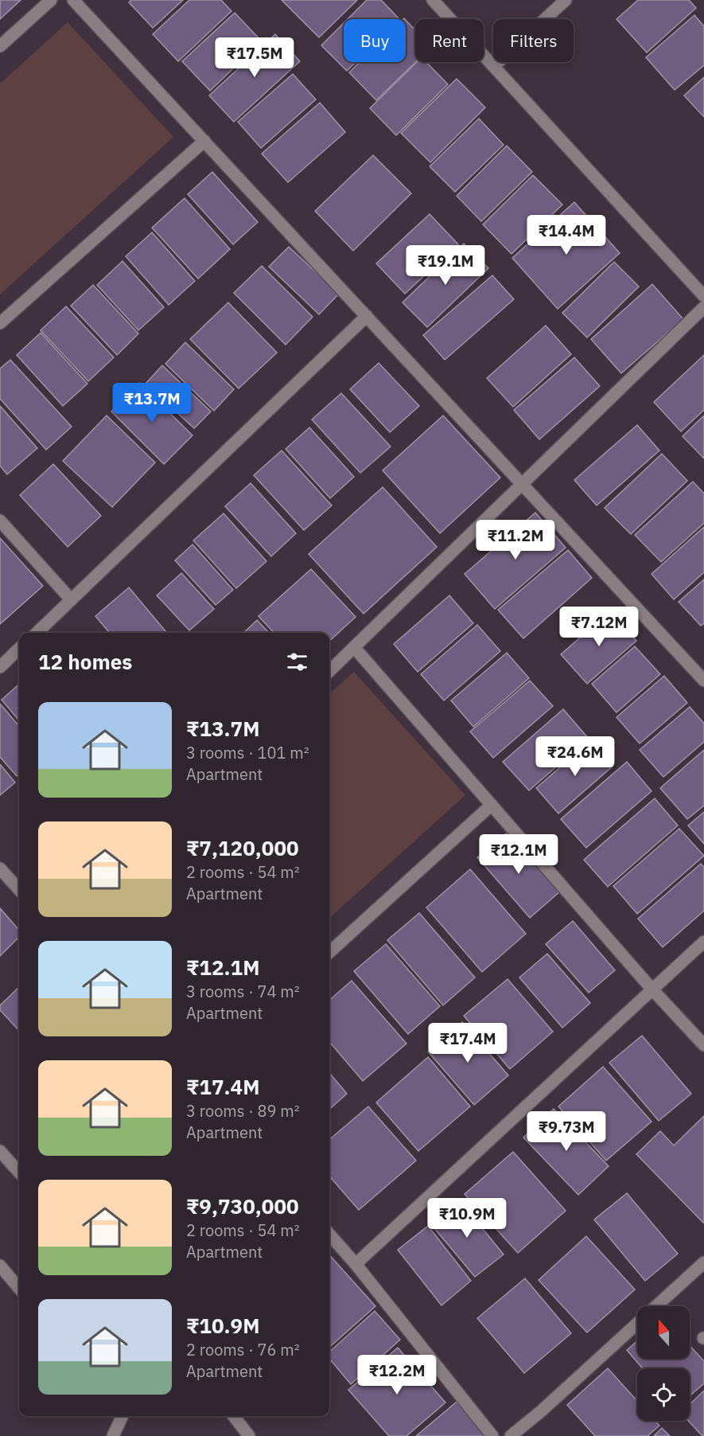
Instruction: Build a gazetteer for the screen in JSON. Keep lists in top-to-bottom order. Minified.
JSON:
{"north":"top","page":{"chip":["Buy","Rent","Filters"],"price":["₹17.5M","₹14.4M","₹19.1M","₹13.7M","₹11.2M","₹7.12M","₹24.6M","₹12.1M","₹17.4M","₹9.73M","₹10.9M","₹12.2M"],"heading":"12 homes","list":[{"name":"₹13.7M","note":"3 rooms · 101 m² · Apartment"},{"name":"₹7,120,000","note":"2 rooms · 54 m² · Apartment"},{"name":"₹12.1M","note":"3 rooms · 74 m² · Apartment"},{"name":"₹17.4M","note":"3 rooms · 89 m² · Apartment"},{"name":"₹9,730,000","note":"2 rooms · 54 m² · Apartment"},{"name":"₹10.9M","note":"2 rooms · 76 m² · Apartment"}]}}
